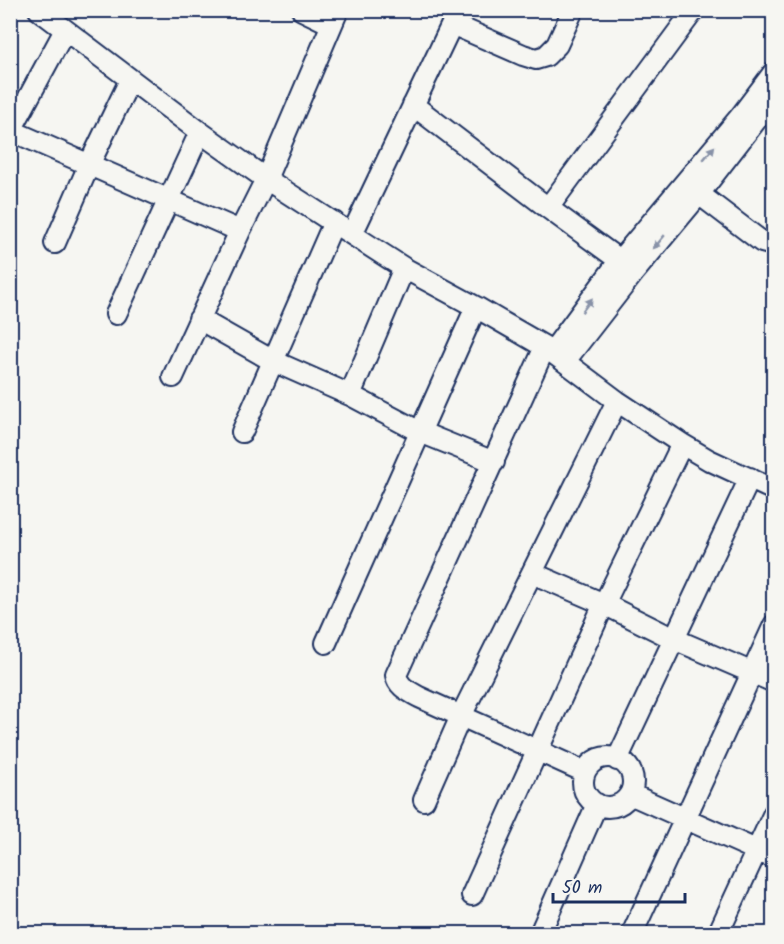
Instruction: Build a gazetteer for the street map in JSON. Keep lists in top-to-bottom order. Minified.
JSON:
{"scale_bar":"50 m"}
